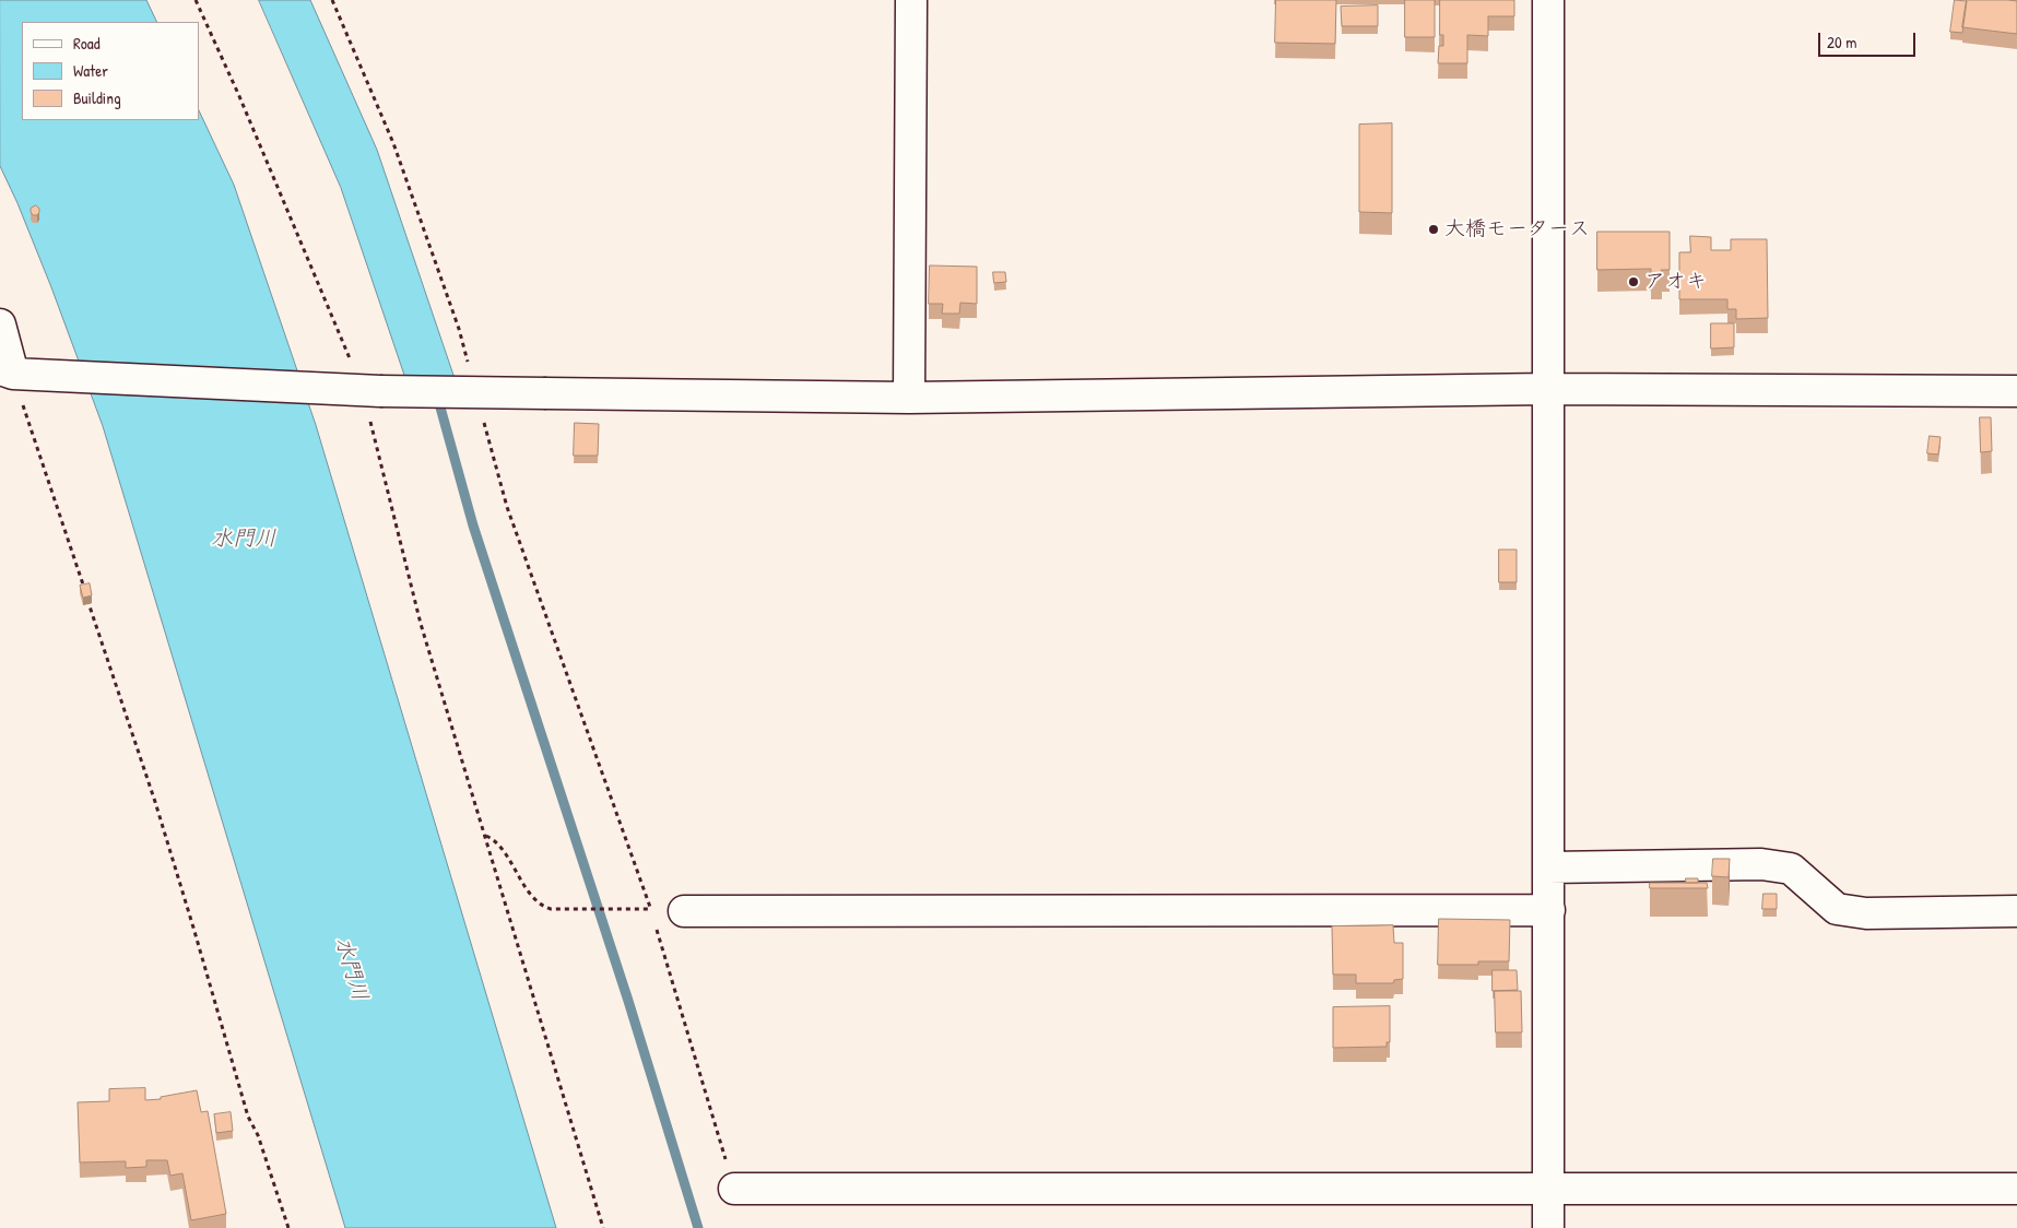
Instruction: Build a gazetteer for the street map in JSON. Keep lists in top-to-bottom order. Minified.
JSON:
{"water":["水門川"],"places":["大橋モータース","アオキ"],"legend":["Road","Water","Building"],"scale_bar":"20 m"}
